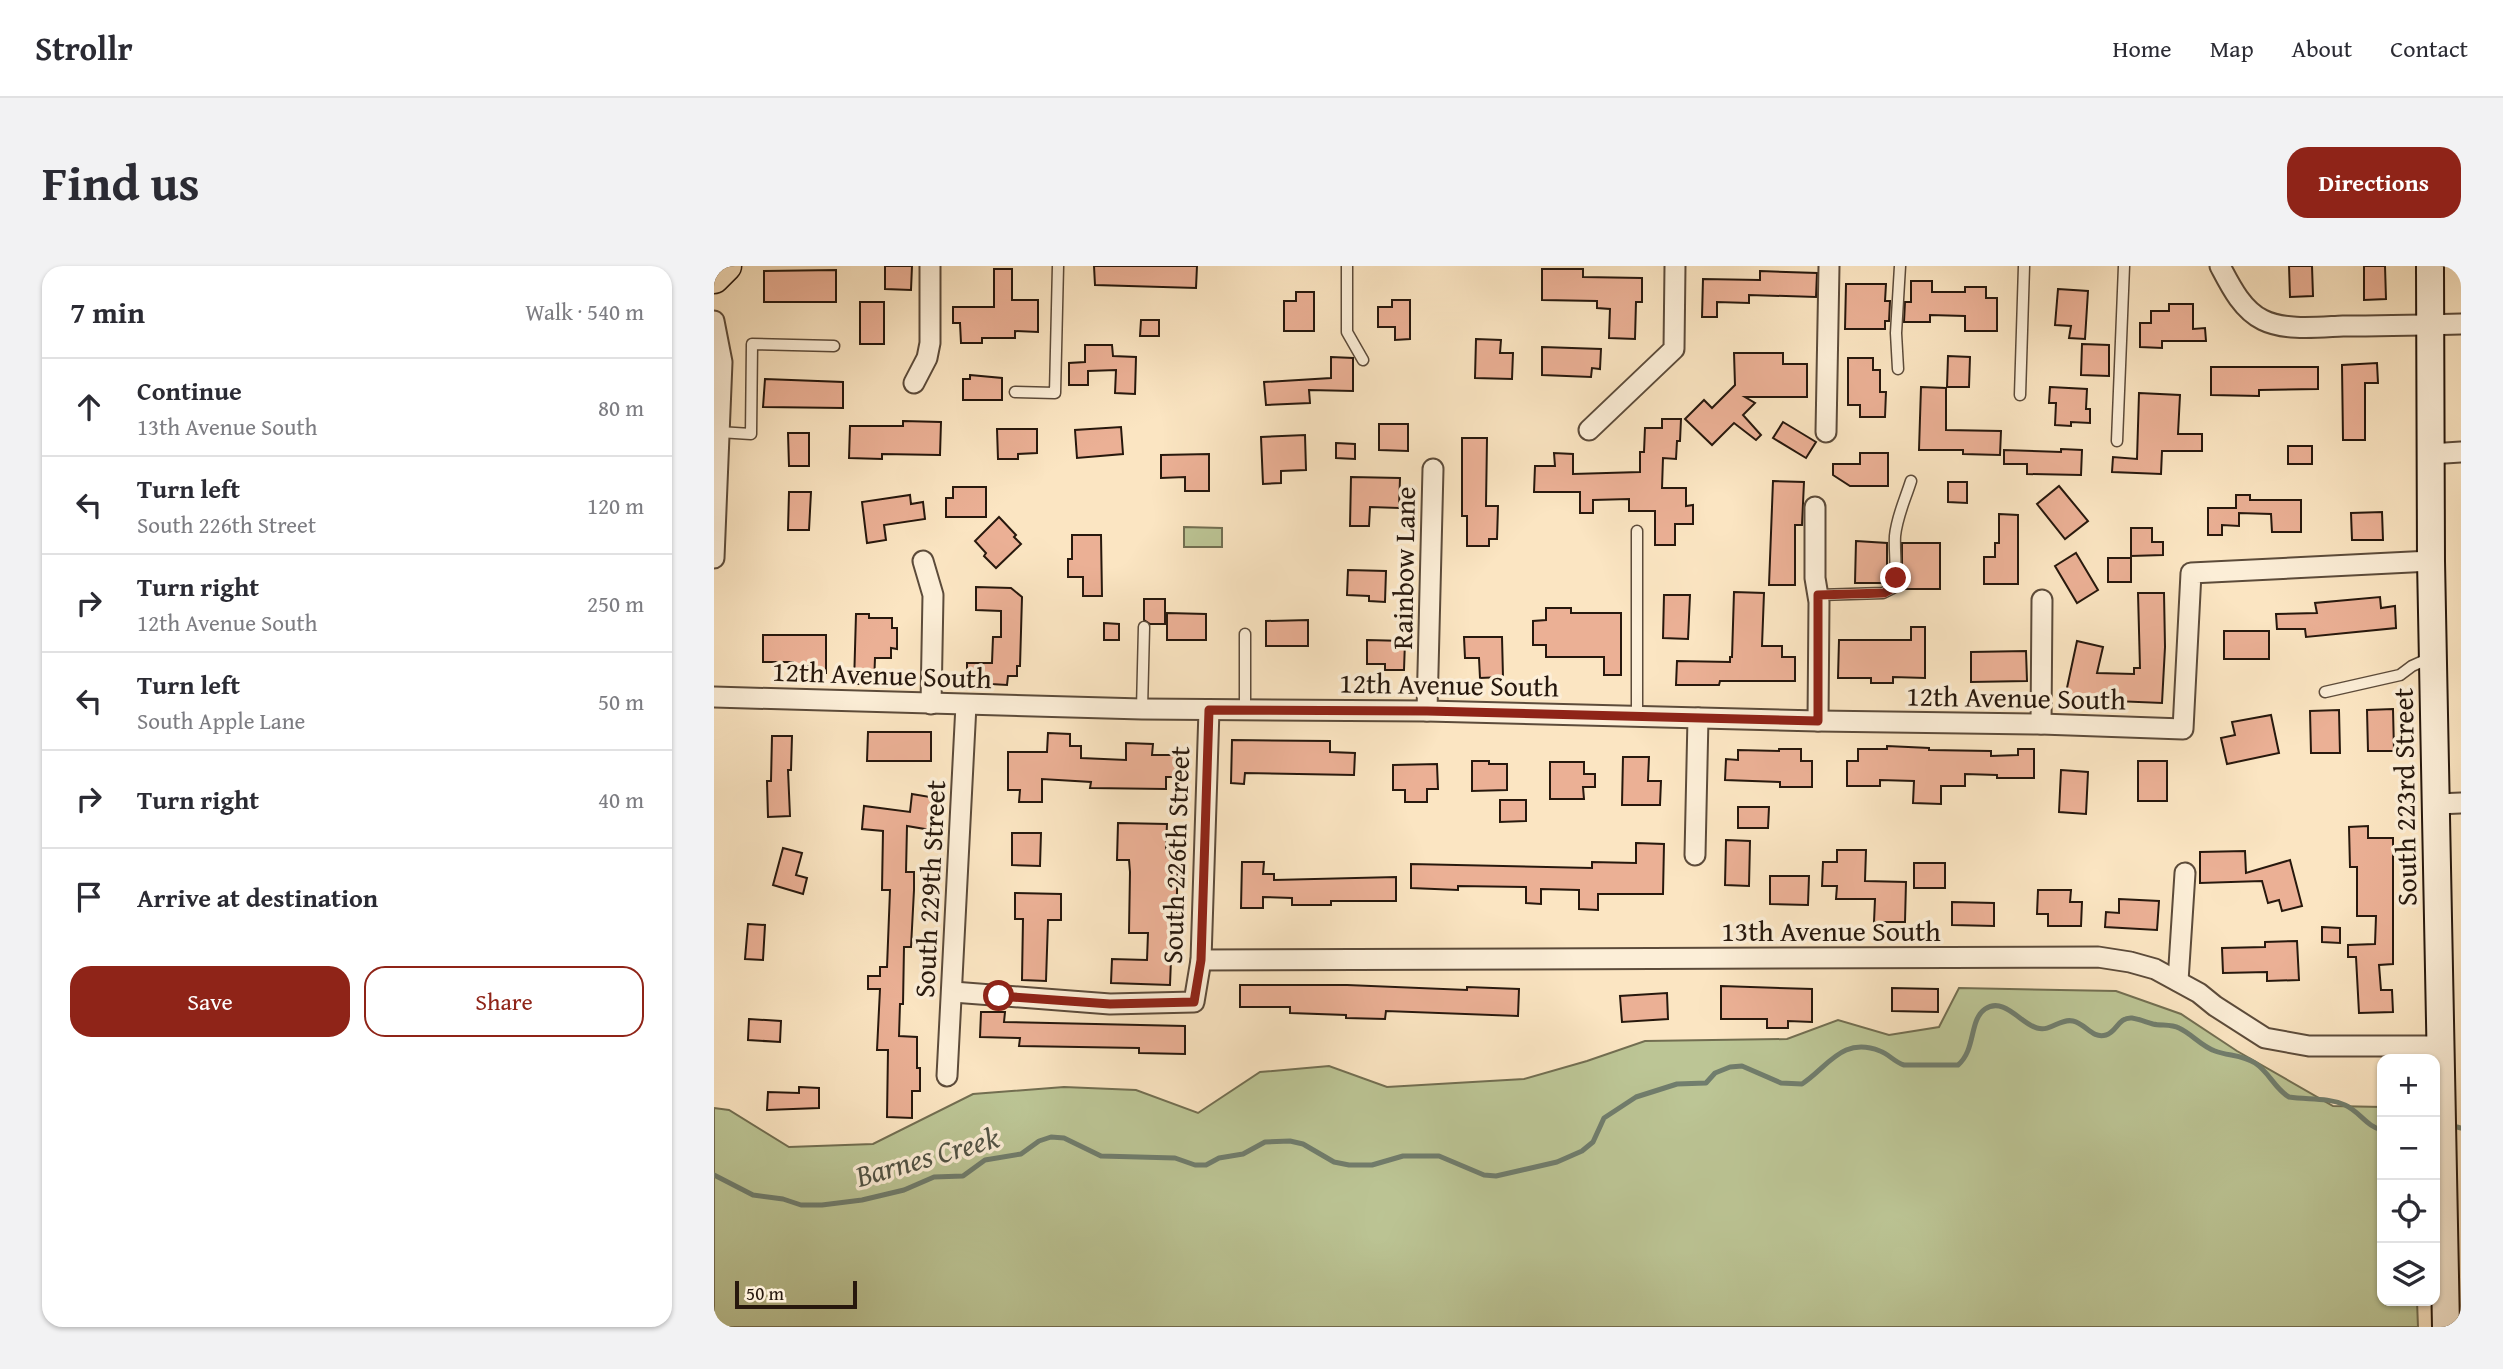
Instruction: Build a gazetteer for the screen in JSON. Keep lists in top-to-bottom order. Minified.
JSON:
{"streets":{"street":["Rainbow Lane","12th Avenue South","South 223rd Street","South 226th Street","South 229th Street","13th Avenue South"]},"crossings":[["Rainbow Lane","12th Avenue South"],["12th Avenue South","South 223rd Street"],["12th Avenue South","South 226th Street"],["12th Avenue South","South 229th Street"],["South 223rd Street","13th Avenue South"],["South 226th Street","South 229th Street"],["South 226th Street","13th Avenue South"]],"water":["Barnes Creek"],"scale_bar":"50 m","page":{"header":"Strollr","nav":["Home","Map","About","Contact"],"title":"Find us","buttons":["Directions",["Save","Share"]],"heading":["7 min","Walk · 540 m"],"list":[["Continue","13th Avenue South","80 m"],["Turn left","South 226th Street","120 m"],["Turn right","12th Avenue South","250 m"],["Turn left","South Apple Lane","50 m"],["Turn right","40 m"],"Arrive at destination"],"map_buttons":["+","−"],"scale":"50 m"}}
